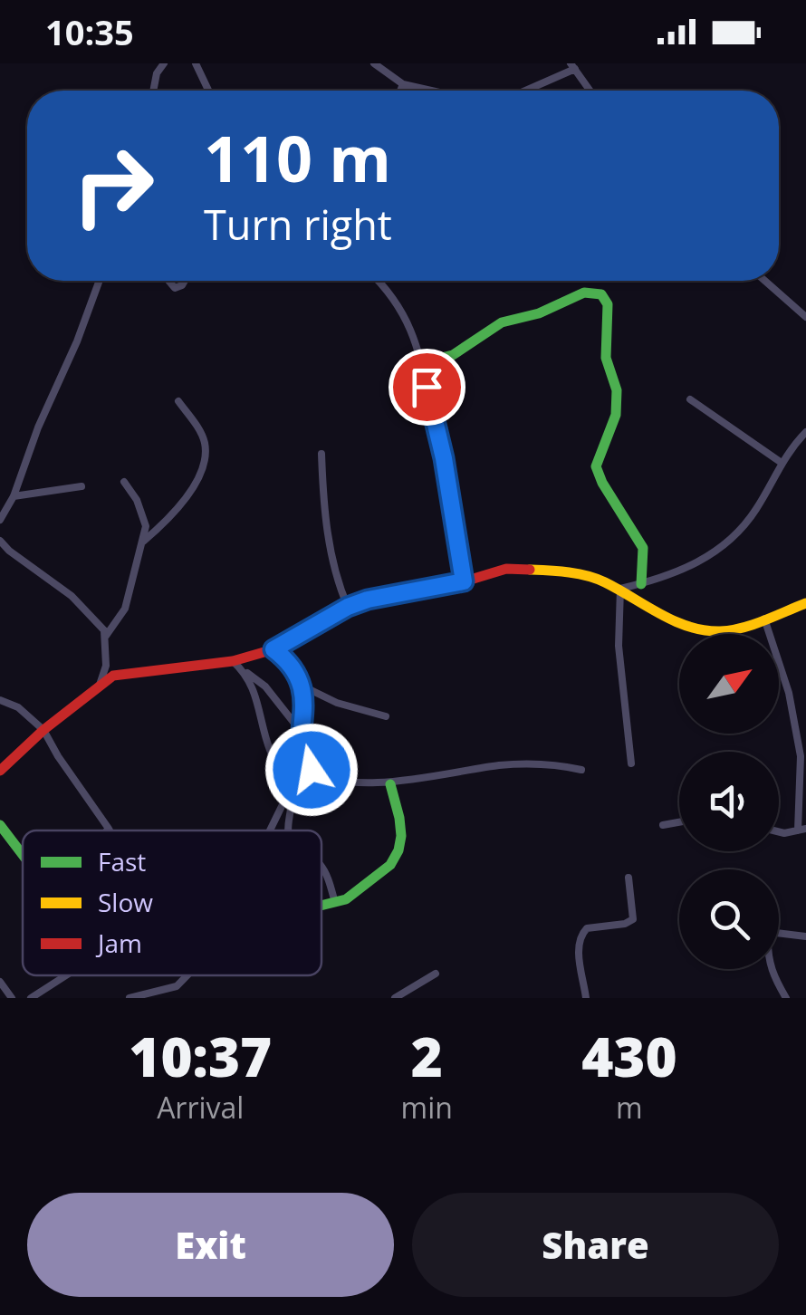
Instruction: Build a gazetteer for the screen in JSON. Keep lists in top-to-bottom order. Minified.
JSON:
{"legend":["Fast","Slow","Jam"],"north":"top right","page":{"status":"10:35","turn":["110 m","Turn right"],"eta":["10:37","Arrival","2","min","430","m"],"buttons":["Exit","Share"]}}
